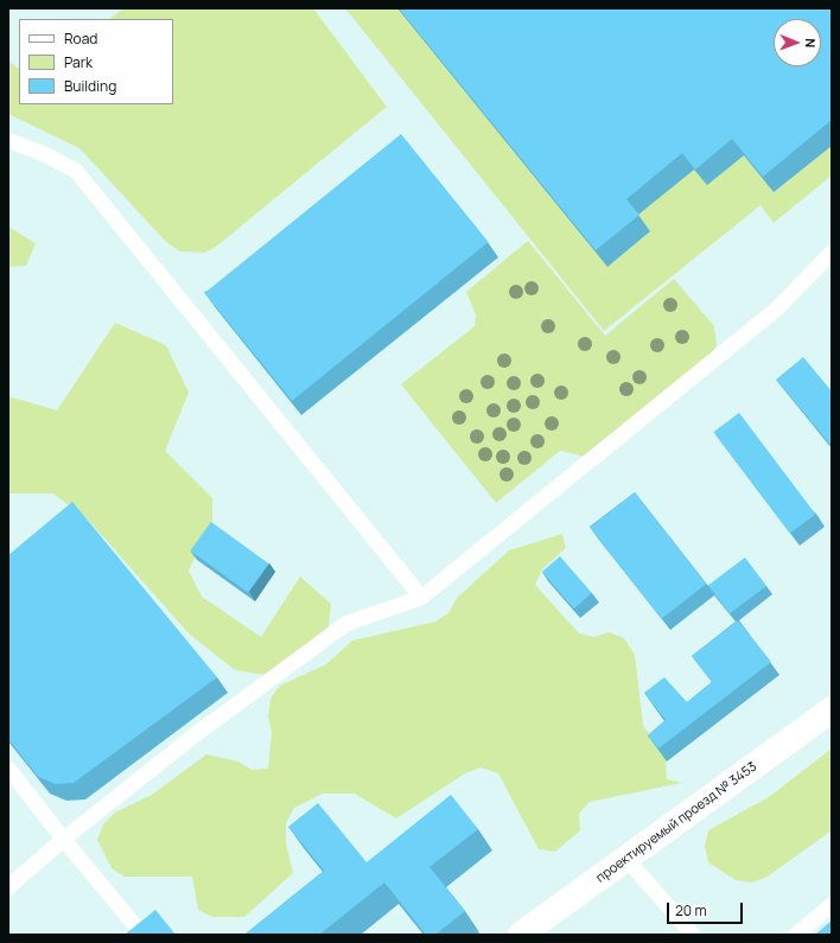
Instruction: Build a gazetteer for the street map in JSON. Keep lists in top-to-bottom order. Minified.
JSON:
{"streets":{"street":["проектируемый проезд № 3453"]},"legend":["Road","Park","Building"],"scale_bar":"20 m","north":"right"}
